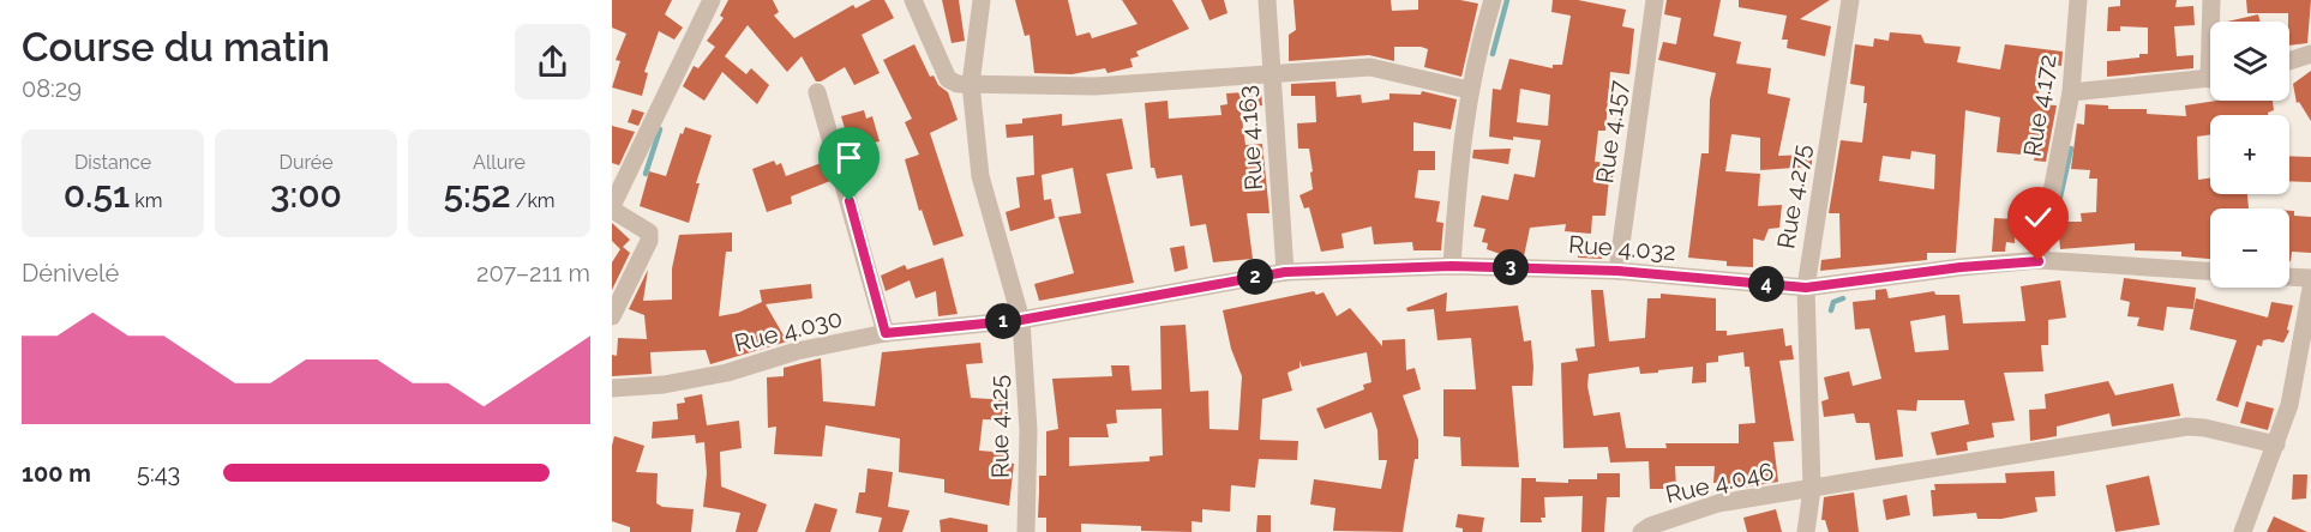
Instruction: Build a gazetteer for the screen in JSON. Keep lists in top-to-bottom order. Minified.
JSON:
{"streets":{"street":["Rue 4.172","Rue 4.157","Rue 4.163","Rue 4.275","Rue 4.032","Rue 4.030","Rue 4.125","Rue 4.046"]},"crossings":[["Rue 4.172","Rue 4.032"],["Rue 4.157","Rue 4.032"],["Rue 4.163","Rue 4.032"],["Rue 4.275","Rue 4.032"],["Rue 4.275","Rue 4.046"],["Rue 4.032","Rue 4.030"],["Rue 4.032","Rue 4.125"],["Rue 4.030","Rue 4.125"]],"page":{"heading":["Course du matin","08:29"],"map_buttons":["+","−"],"stats":[["Distance","0.51 km"],["Durée","3:00"],["Allure","5:52 /km"]],"chart":["Dénivelé","207–211 m"],"pins":["3","2","4","1"],"list":[{"name":"100 m","note":"5:43"}]}}
